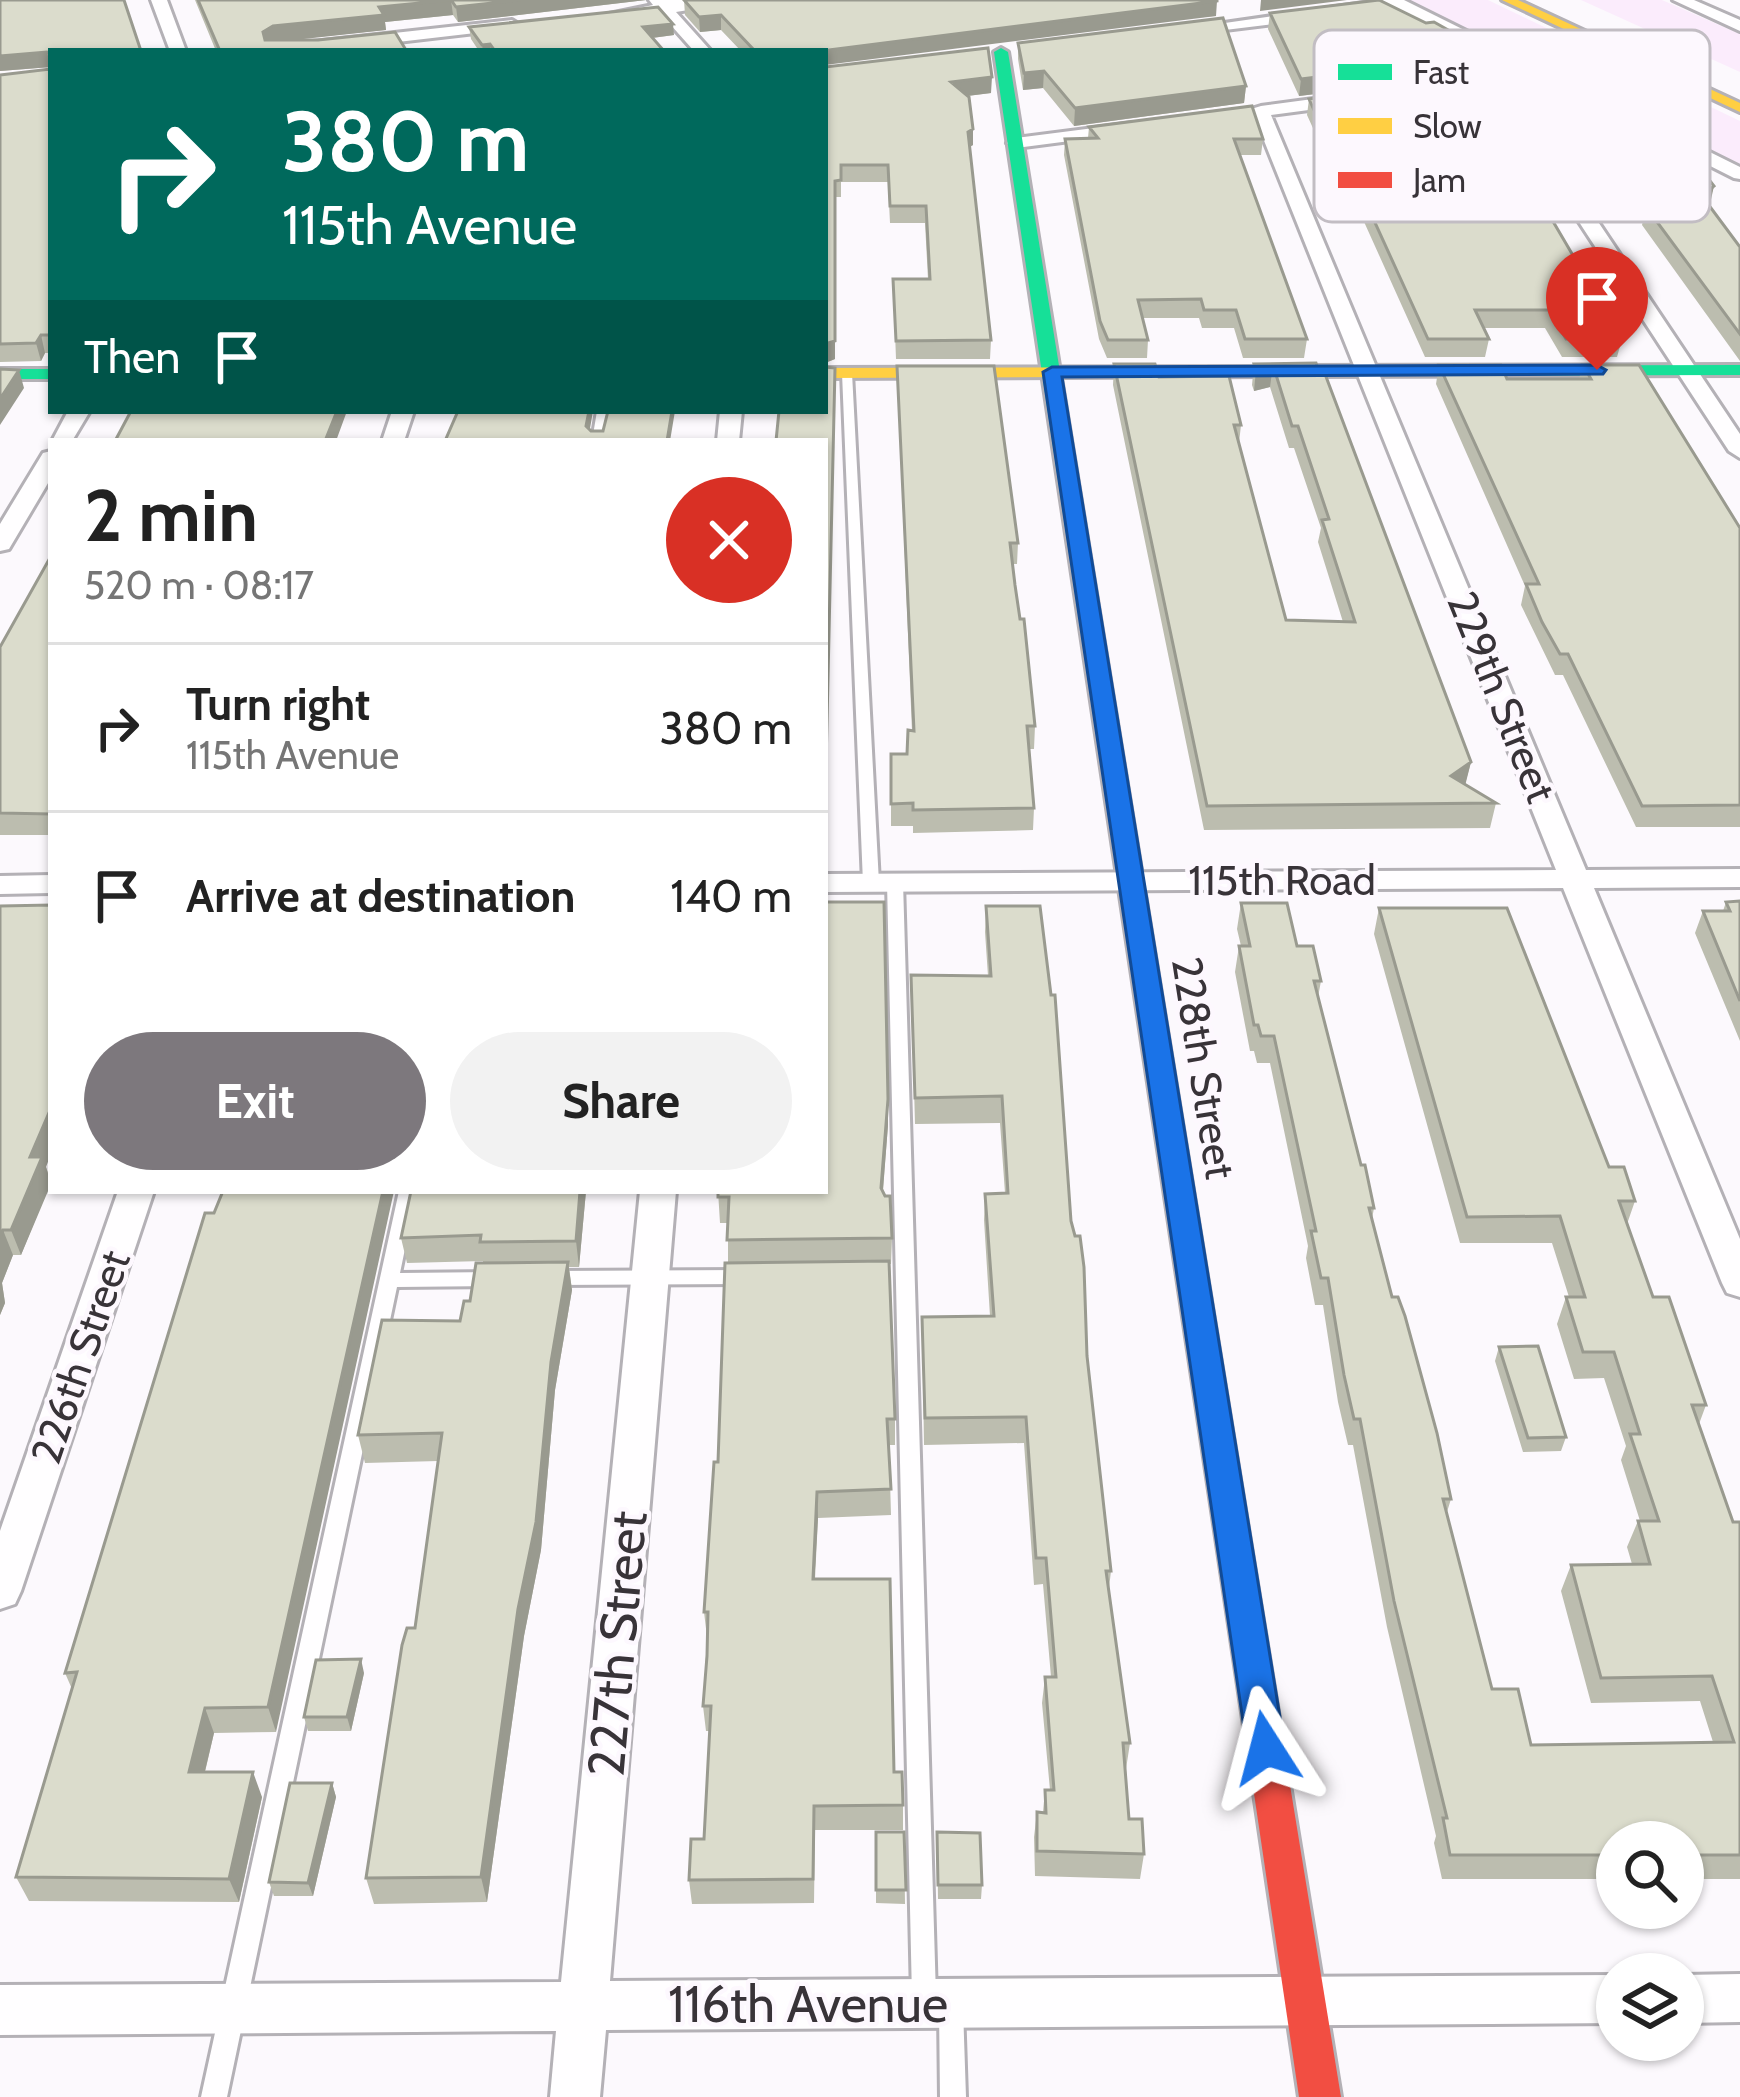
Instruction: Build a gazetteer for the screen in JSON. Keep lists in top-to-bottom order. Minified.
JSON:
{"streets":{"main road":["228th Street"],"street":["229th Street","115th Road","226th Street","227th Street","116th Avenue"]},"crossings":[["229th Street","115th Road"],["115th Road","228th Street"],["228th Street","116th Avenue"],["227th Street","116th Avenue"]],"legend":["Fast","Slow","Jam"],"page":{"turn":["380 m","115th Avenue"],"then":"Then","heading":["2 min","520 m · 08:17"],"list":[{"name":"Turn right","note":"115th Avenue","value":"380 m"},{"name":"Arrive at destination","value":"140 m"}],"buttons":["Exit","Share"]}}
